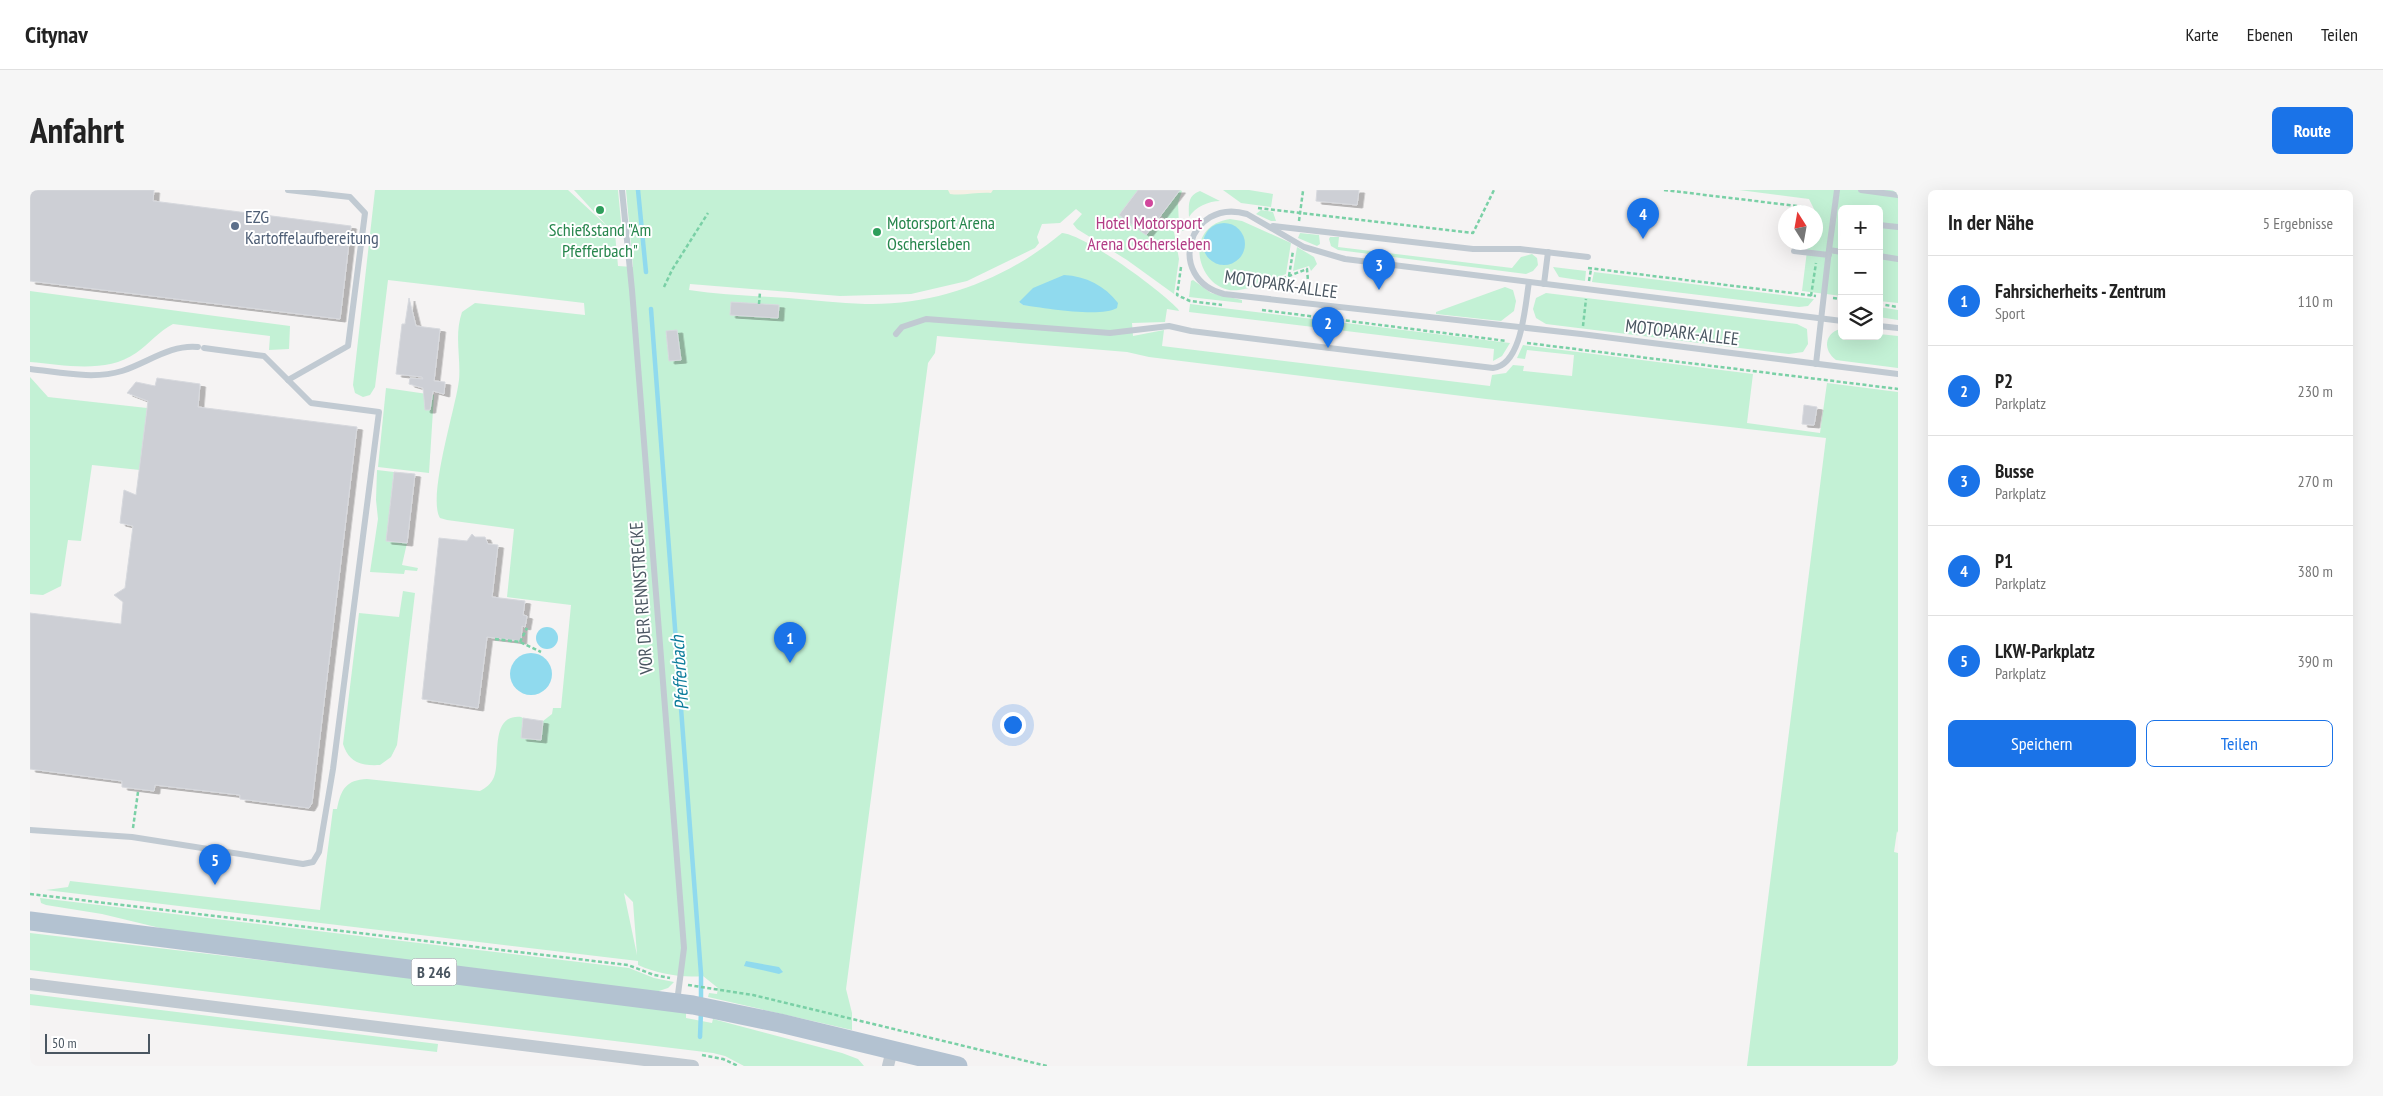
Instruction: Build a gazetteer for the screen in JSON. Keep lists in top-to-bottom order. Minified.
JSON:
{"streets":{"main road":["B 246"],"lane":["MOTOPARK-ALLEE","VOR DER RENNSTRECKE"]},"crossings":[["VOR DER RENNSTRECKE","B 246"]],"water":["Pfefferbach"],"places":["Hotel Motorsport Arena Oschersleben","Schießstand \"Am Pfefferbach\"","EZG Kartoffelaufbereitung","Motorsport Arena Oschersleben"],"scale_bar":"50 m","north":"top","page":{"header":"Citynav","nav":["Karte","Ebenen","Teilen"],"title":"Anfahrt","buttons":["Route",["Speichern","Teilen"]],"heading":["In der Nähe","5 Ergebnisse"],"pins":["4","3","2","1","5"],"map_buttons":["+","−"],"list":[{"mark":"1","name":"Fahrsicherheits - Zentrum","note":"Sport","value":"110 m"},{"mark":"2","name":"P2","note":"Parkplatz","value":"230 m"},{"mark":"3","name":"Busse","note":"Parkplatz","value":"270 m"},{"mark":"4","name":"P1","note":"Parkplatz","value":"380 m"},{"mark":"5","name":"LKW-Parkplatz","note":"Parkplatz","value":"390 m"}],"scale":"50 m"}}
